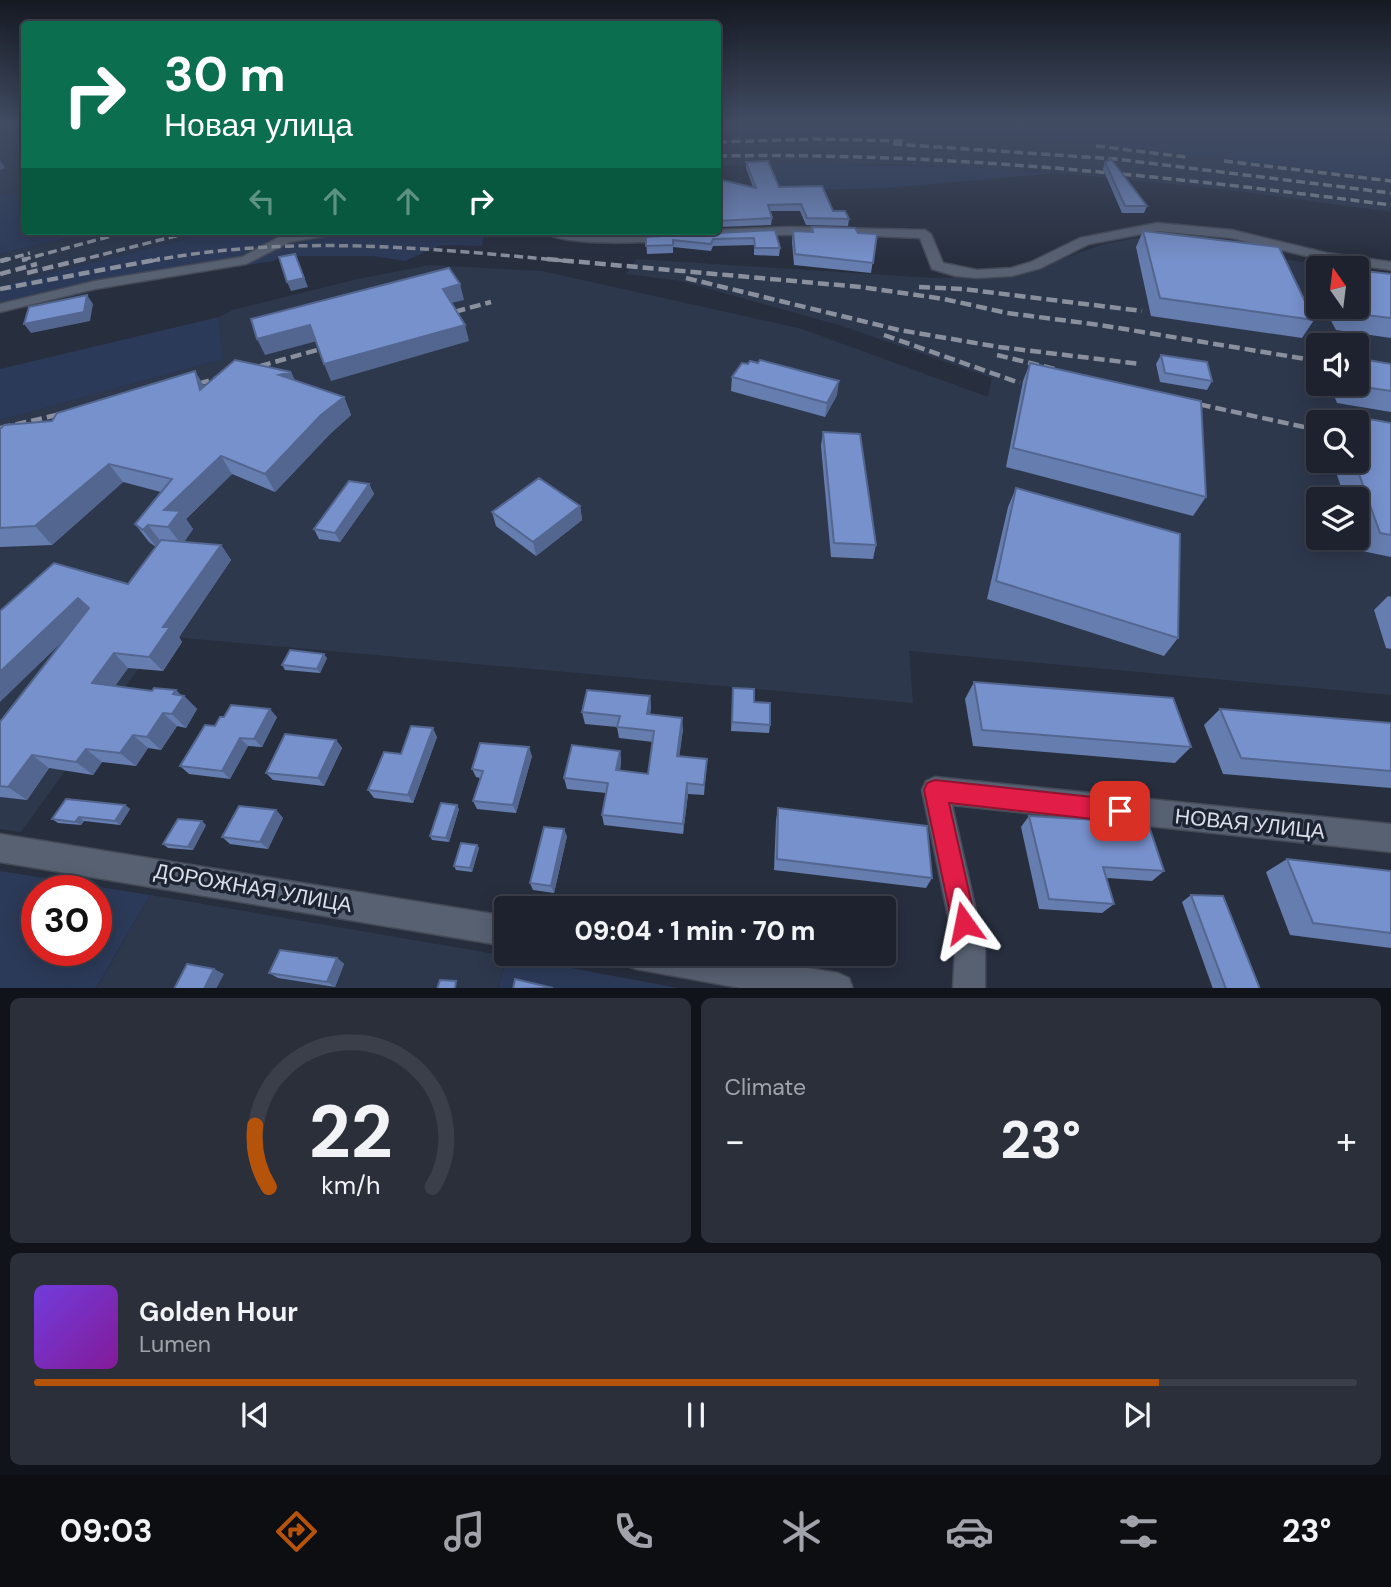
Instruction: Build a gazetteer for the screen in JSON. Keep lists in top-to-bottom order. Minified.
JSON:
{"streets":{"street":["НОВАЯ УЛИЦА","ДОРОЖНАЯ УЛИЦА"]},"north":"top","page":{"turn":["30 m","Новая улица"],"limit":"30","trip":"09:04 · 1 min · 70 m","tile":"Climate","heat":["−","23°","+"],"song":["Golden Hour","Lumen"],"tabs":["09:03","23°"],"gauge":["22","km/h"]}}
